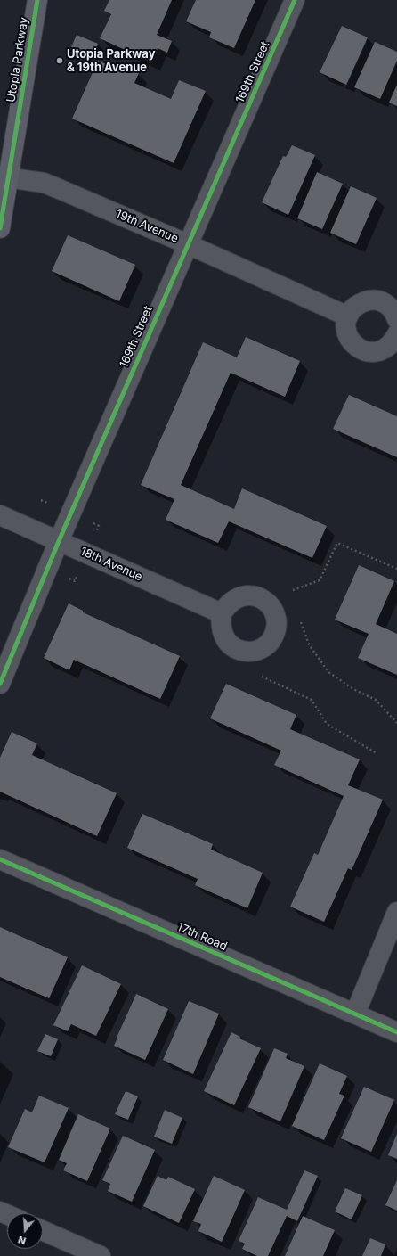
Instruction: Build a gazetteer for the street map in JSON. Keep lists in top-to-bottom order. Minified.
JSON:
{"streets":{"main road":["Utopia Parkway"],"street":["169th Street","19th Avenue","18th Avenue","17th Road"]},"crossings":[["Utopia Parkway","19th Avenue"],["169th Street","19th Avenue"],["169th Street","18th Avenue"]],"places":["Utopia Parkway & 19th Avenue"],"north":"bottom"}
